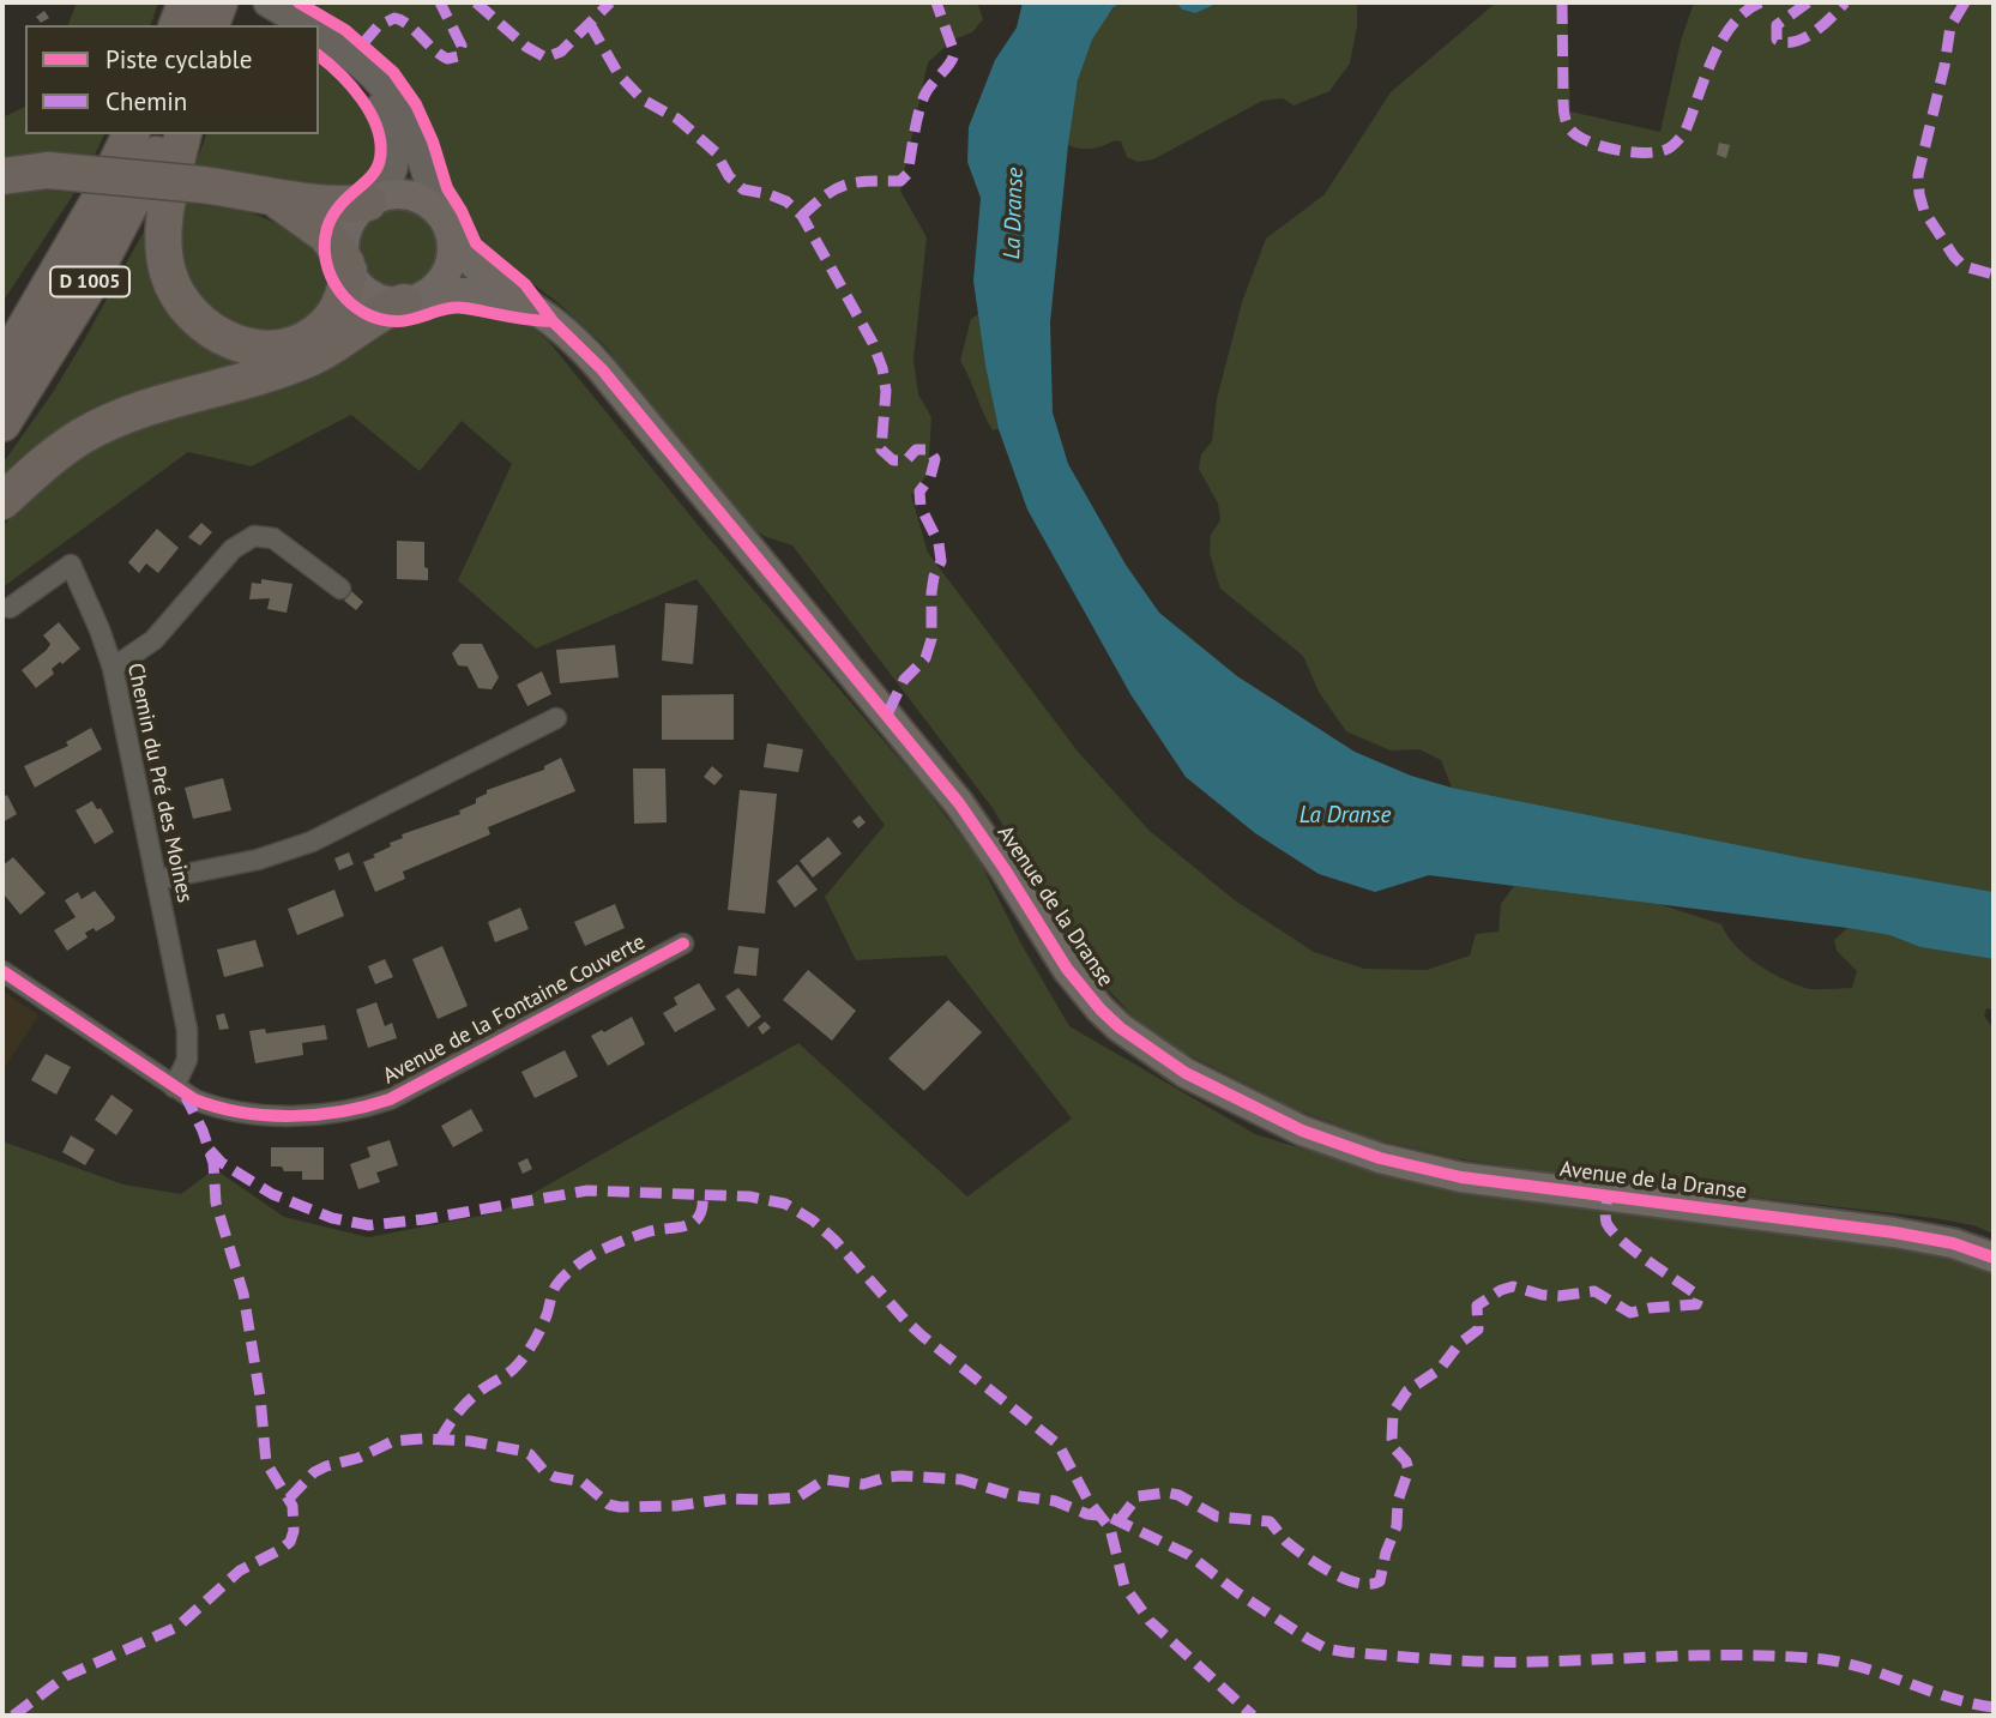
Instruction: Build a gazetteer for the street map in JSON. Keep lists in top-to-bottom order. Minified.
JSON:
{"streets":{"highway":["D 1005"],"main road":["Avenue de la Dranse"],"street":["Chemin du Pré des Moines","Avenue de la Fontaine Couverte"]},"crossings":[["Chemin du Pré des Moines","Avenue de la Fontaine Couverte"]],"water":["La Dranse"],"legend":["Piste cyclable","Chemin"]}
